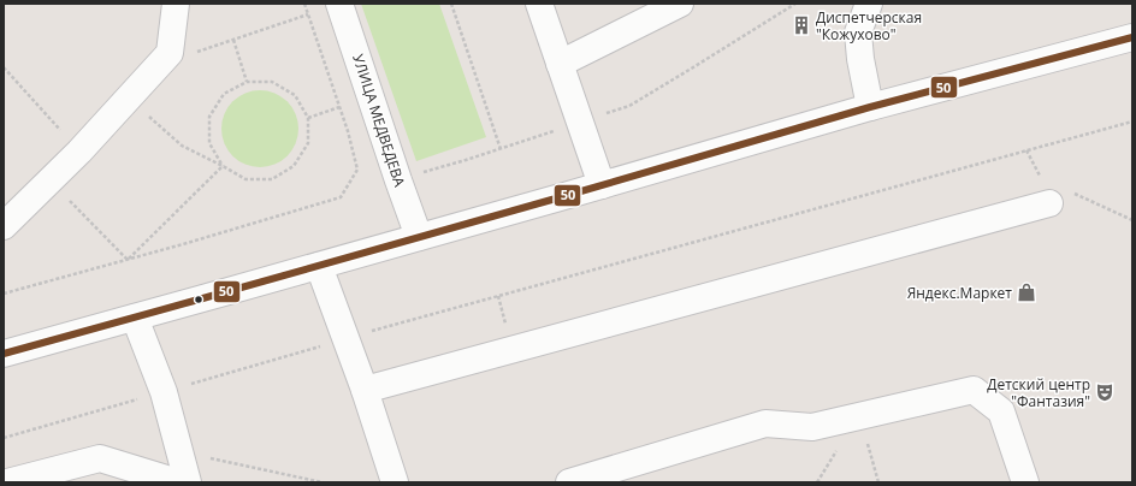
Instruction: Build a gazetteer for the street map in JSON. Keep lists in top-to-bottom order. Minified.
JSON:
{"streets":{"street":["УЛИЦА МЕДВЕДЕВА"]},"places":{"building":["Диспетчерская \"Кожухово\""],"shop":["Яндекс.Маркет"],"theatre":["Детский центр \"Фантазия\""]},"lines":["transit line 50"]}
